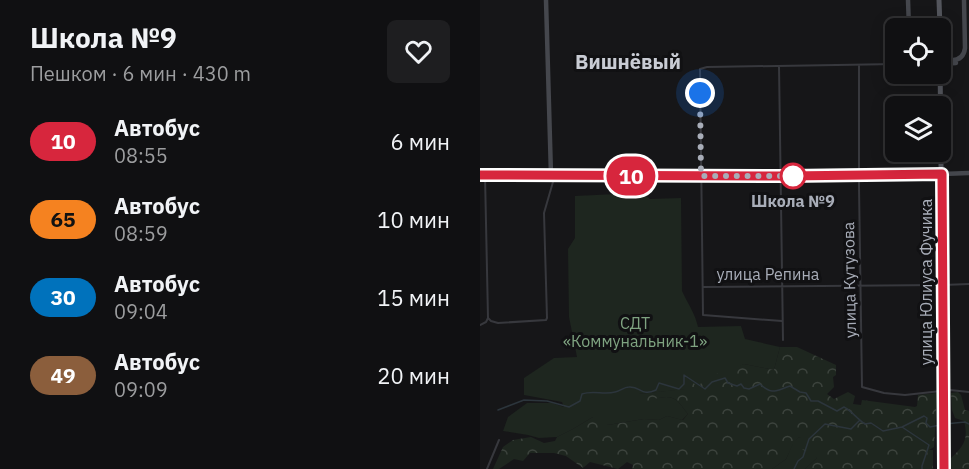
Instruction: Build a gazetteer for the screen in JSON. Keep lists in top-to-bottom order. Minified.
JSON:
{"streets":{"main road":["улица Юлиуса Фучика"],"street":["улица Репина","улица Кутузова"]},"crossings":[["улица Репина","улица Кутузова"],["улица Репина","улица Юлиуса Фучика"]],"districts":["Вишнёвый"],"parks":["СДТ «Коммунальник-1»"],"places":["Школа №9"],"lines":["bus line 10"],"page":{"heading":["Школа №9","Пешком · 6 мин · 430 m"],"on_map":"10","list":[{"mark":"10","name":"Автобус","note":"08:55","value":"6 мин"},{"mark":"65","name":"Автобус","note":"08:59","value":"10 мин"},{"mark":"30","name":"Автобус","note":"09:04","value":"15 мин"},{"mark":"49","name":"Автобус","note":"09:09","value":"20 мин"}]}}
